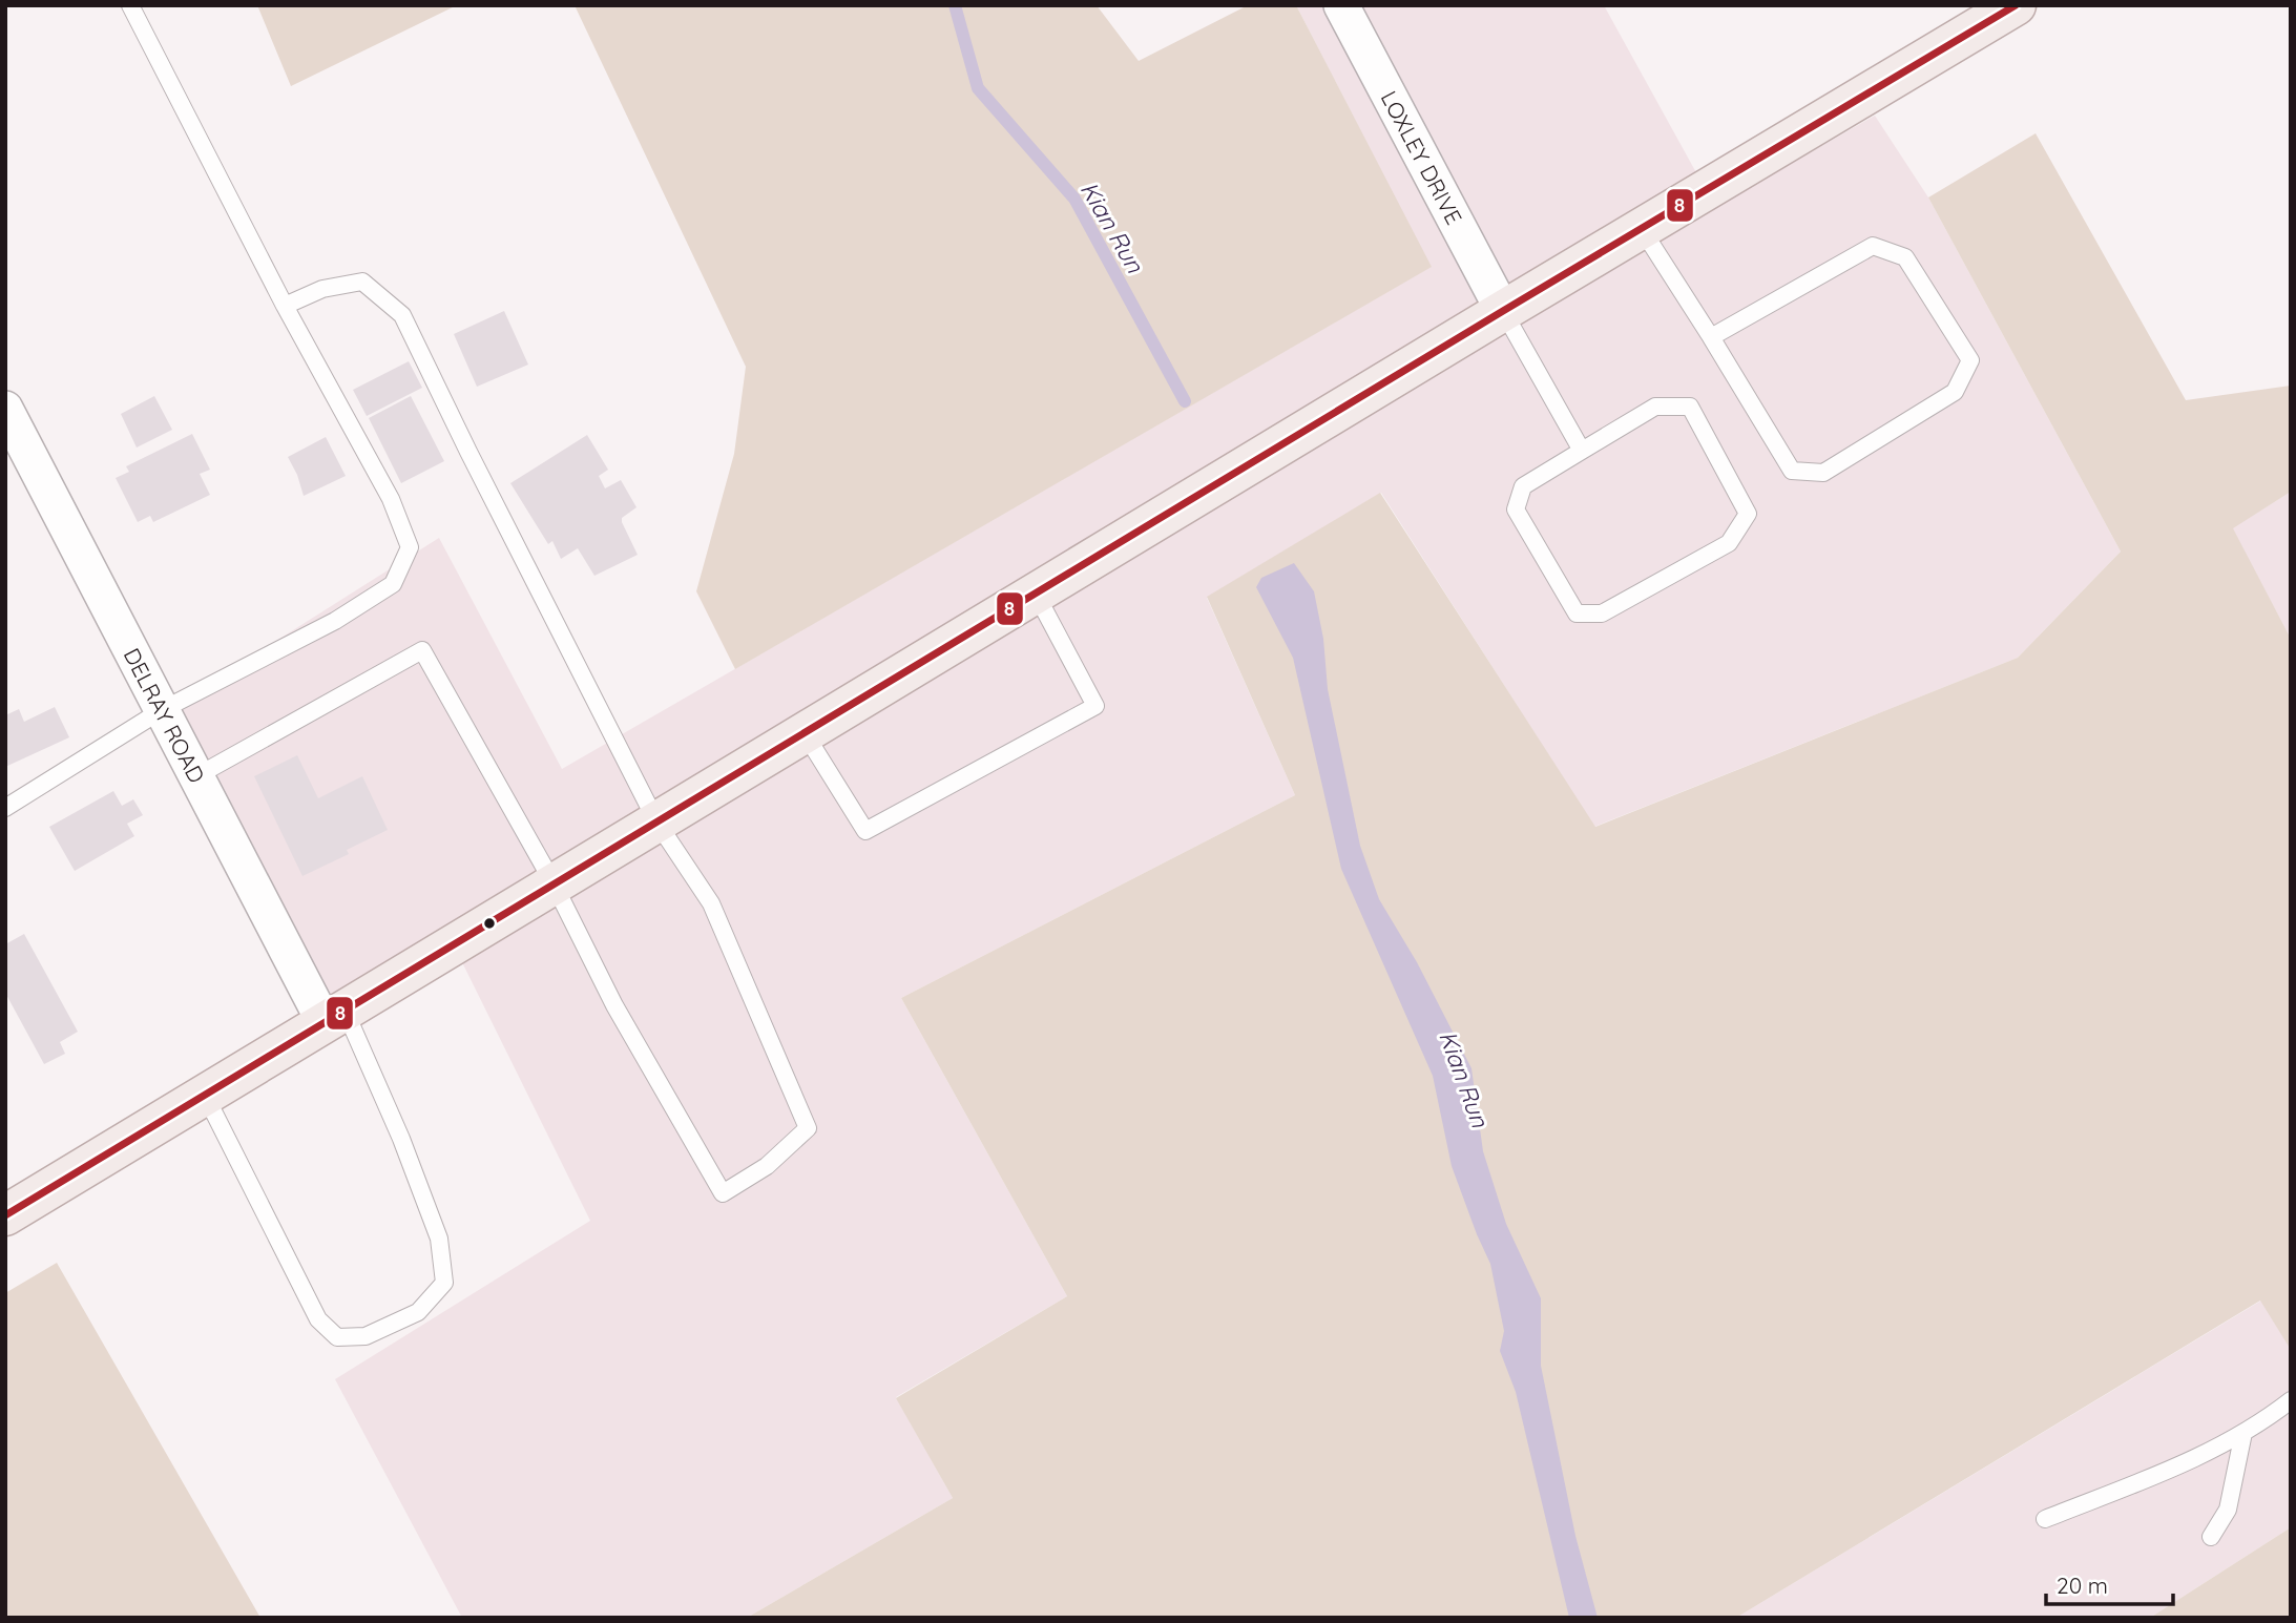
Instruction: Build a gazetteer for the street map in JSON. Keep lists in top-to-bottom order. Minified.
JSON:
{"streets":{"street":["LOXLEY DRIVE","DELRAY ROAD"]},"water":["Kian Run"],"lines":["transit line 8"],"scale_bar":"20 m"}
